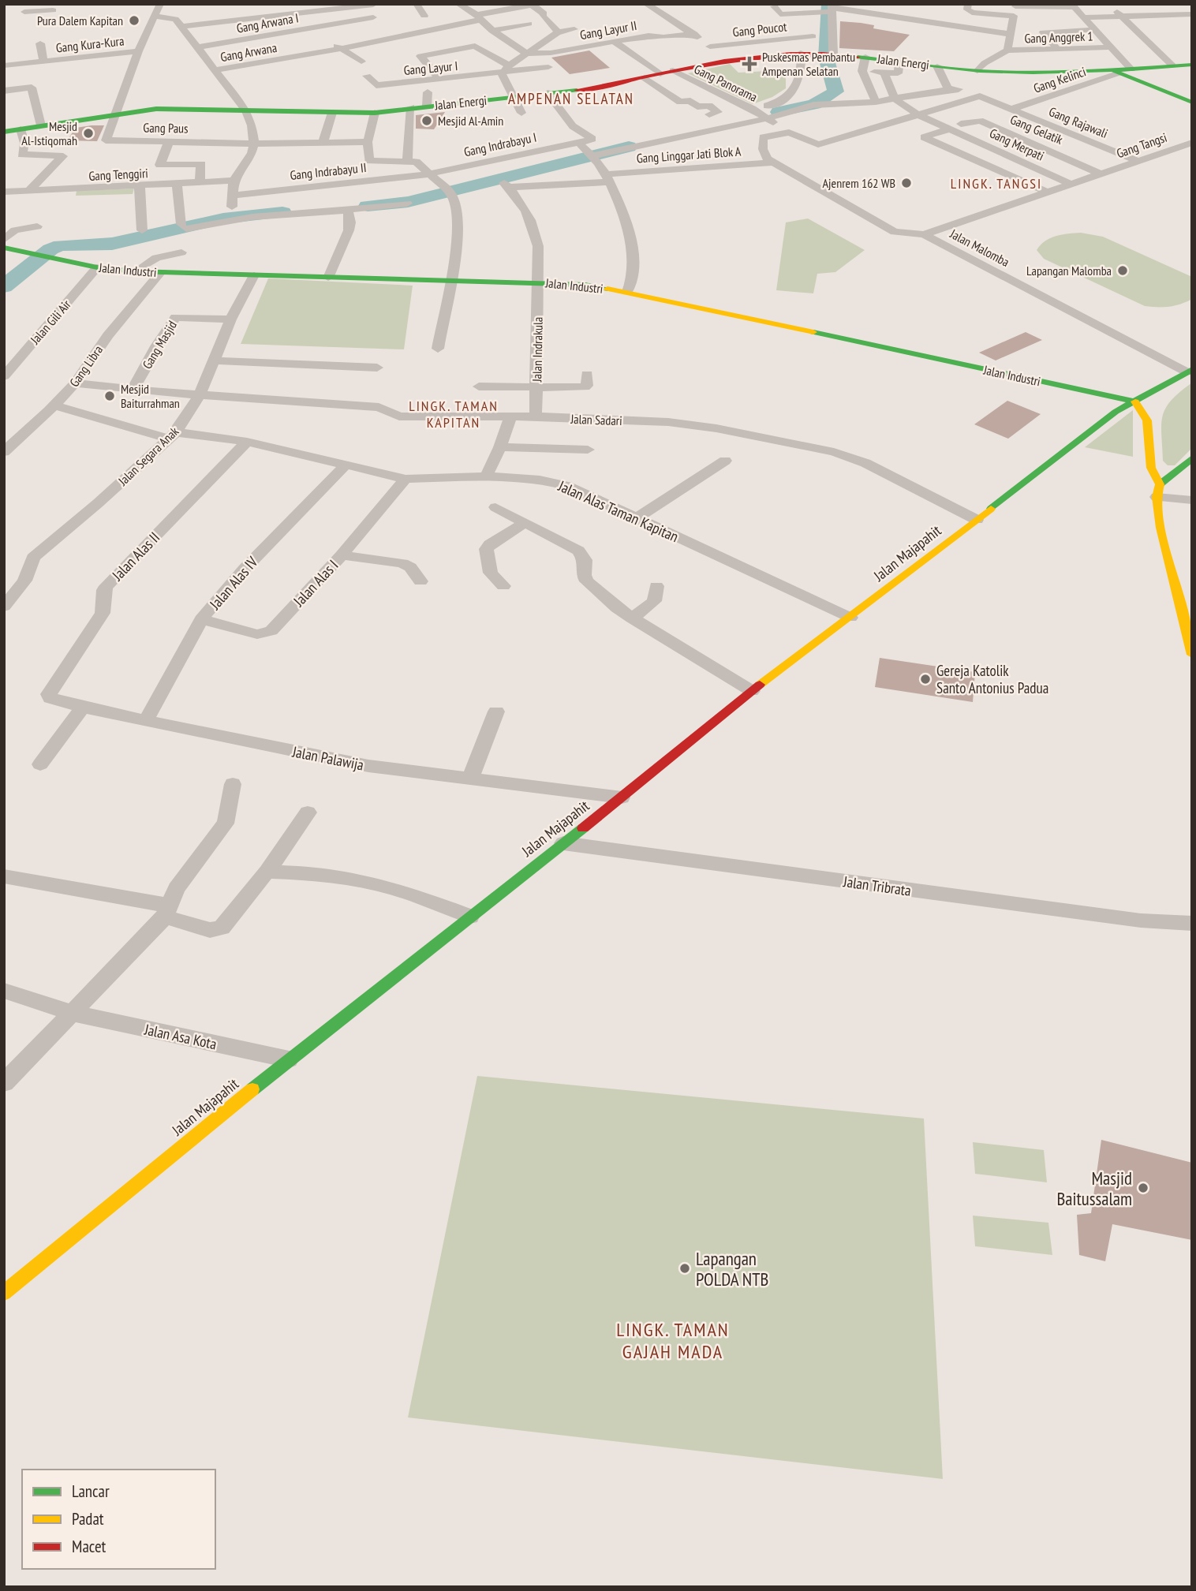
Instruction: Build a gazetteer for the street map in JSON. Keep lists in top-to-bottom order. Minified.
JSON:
{"streets":{"main road":["Jalan Energi","Jalan Industri","Jalan Majapahit"],"street":["Gang Arwana I","Gang Poucot","Gang Layur II","Gang Anggrek 1","Gang Kura-Kura","Gang Arwana","Gang Layur I","Gang Kelinci","Gang Panorama","Gang Rajawali","Gang Paus","Gang Gelatik","Gang Indrabayu I","Gang Merpati","Gang Tangsi","Gang Linggar Jati Blok A","Gang Indrabayu II","Gang Tenggiri","Jalan Malomba","Jalan Gili Air","Gang Masjid","Jalan Indrakula","Gang Libra","Jalan Sadari","Jalan Segara Anak","Jalan Alas Taman Kapitan","Jalan Alas II","Jalan Alas IV","Jalan Alas I","Jalan Palawija","Jalan Tribrata","Jalan Asa Kota"]},"crossings":[["Gang Arwana I","Gang Arwana"],["Gang Arwana","Jalan Energi"],["Jalan Energi","Gang Kelinci"],["Jalan Energi","Gang Panorama"],["Jalan Energi","Gang Paus"],["Gang Kelinci","Gang Rajawali"],["Gang Panorama","Gang Rajawali"],["Gang Panorama","Gang Merpati"],["Gang Rajawali","Gang Tangsi"],["Gang Gelatik","Gang Tangsi"],["Gang Gelatik","Jalan Malomba"],["Gang Indrabayu I","Gang Indrabayu II"],["Gang Merpati","Jalan Malomba"],["Gang Tangsi","Jalan Malomba"],["Gang Linggar Jati Blok A","Jalan Indrakula"],["Gang Indrabayu II","Gang Tenggiri"],["Jalan Malomba","Jalan Majapahit"],["Jalan Industri","Jalan Gili Air"],["Jalan Industri","Jalan Indrakula"],["Jalan Industri","Gang Libra"],["Jalan Industri","Jalan Segara Anak"],["Jalan Industri","Jalan Majapahit"],["Gang Masjid","Gang Libra"],["Gang Masjid","Jalan Sadari"],["Gang Masjid","Jalan Segara Anak"],["Jalan Indrakula","Jalan Sadari"],["Jalan Sadari","Jalan Segara Anak"],["Jalan Sadari","Jalan Majapahit"],["Jalan Segara Anak","Jalan Alas Taman Kapitan"],["Jalan Alas Taman Kapitan","Jalan Majapahit"],["Jalan Alas Taman Kapitan","Jalan Alas II"],["Jalan Alas Taman Kapitan","Jalan Alas IV"],["Jalan Alas Taman Kapitan","Jalan Alas I"],["Jalan Majapahit","Jalan Palawija"],["Jalan Majapahit","Jalan Tribrata"],["Jalan Majapahit","Jalan Asa Kota"],["Jalan Alas II","Jalan Palawija"],["Jalan Alas IV","Jalan Alas I"],["Jalan Alas IV","Jalan Palawija"]],"districts":["AMPENAN SELATAN","LINGK. TANGSI","LINGK. TAMAN KAPITAN","LINGK. TAMAN GAJAH MADA"],"places":{"other":["Pura Dalem Kapitan","Mesjid Al-Amin","Mesjid Al-Istiqomah","Ajenrem 162 WB","Lapangan Malomba","Mesjid Baiturrahman","Gereja Katolik Santo Antonius Padua","Masjid Baitussalam","Lapangan POLDA NTB"],"health":["Puskesmas Pembantu Ampenan Selatan"]},"legend":["Lancar","Padat","Macet"]}
